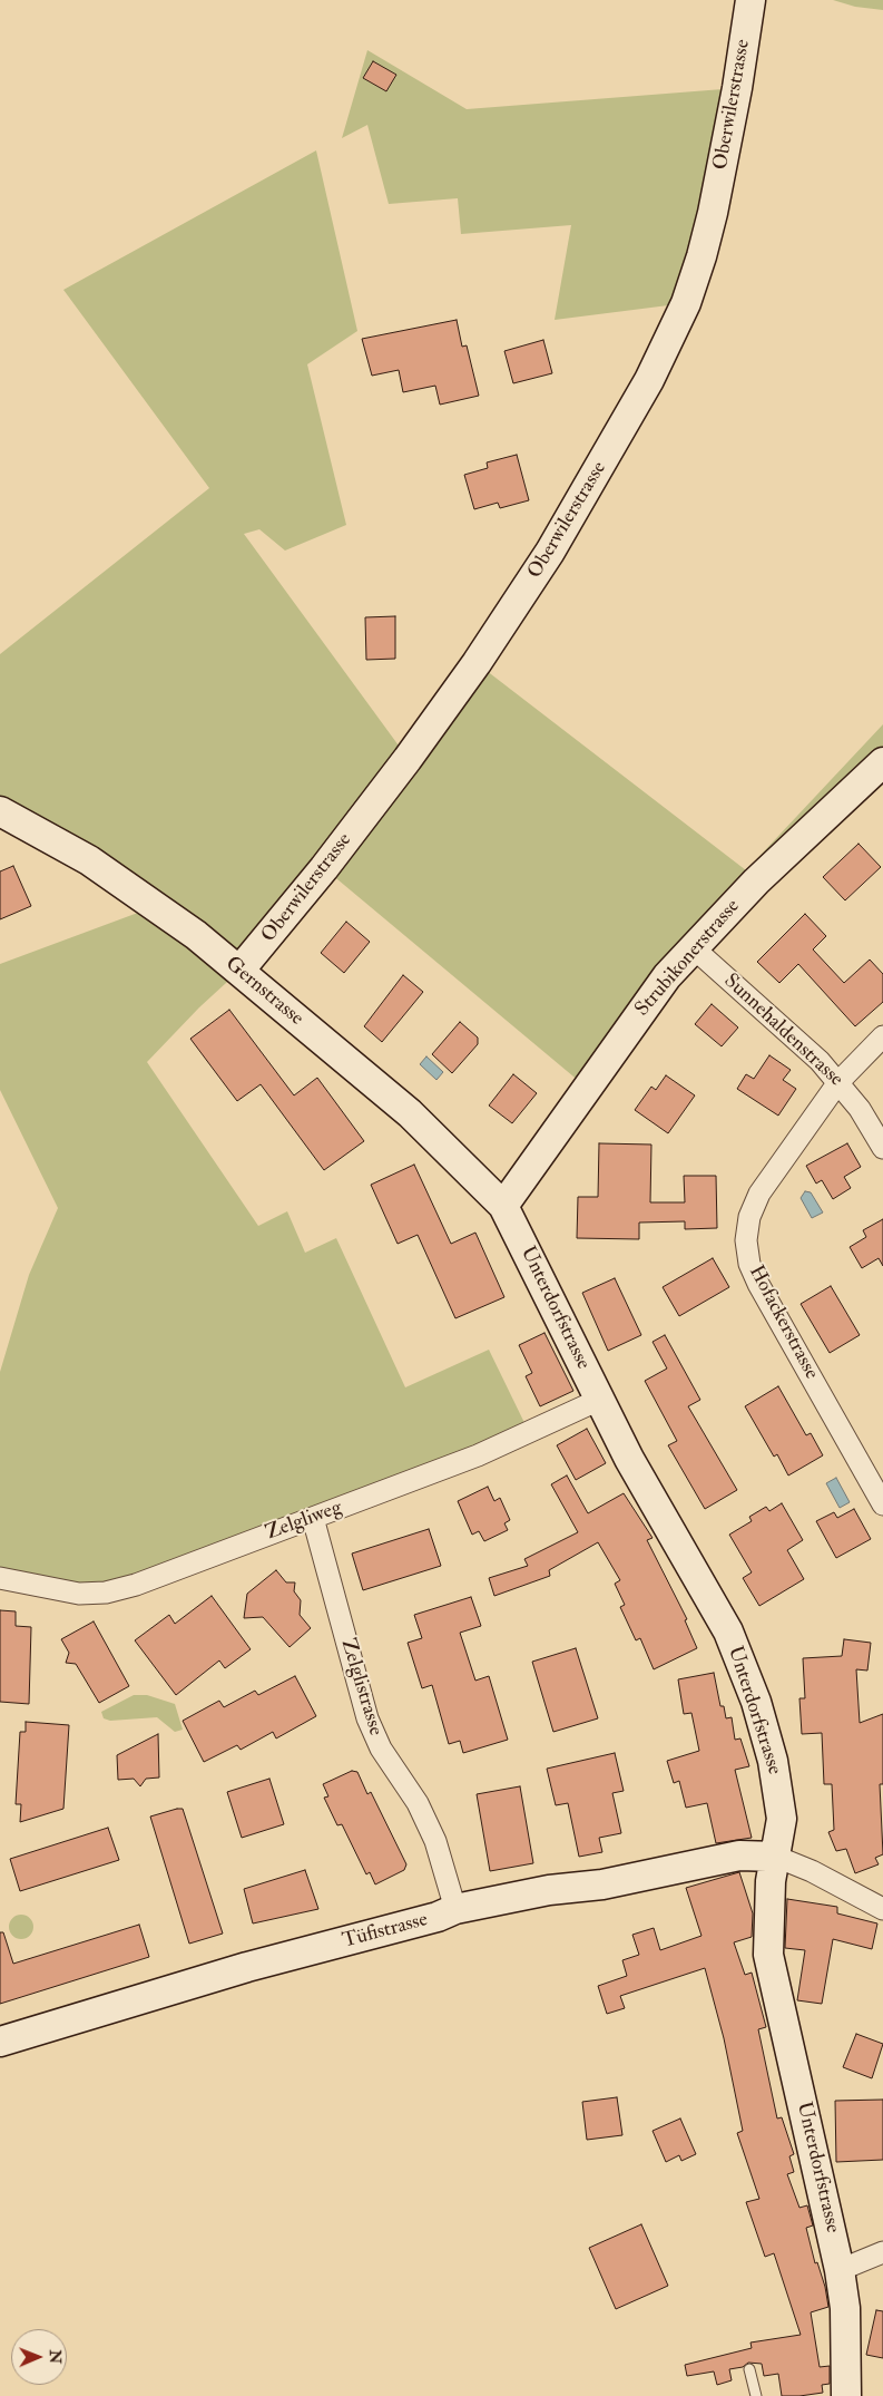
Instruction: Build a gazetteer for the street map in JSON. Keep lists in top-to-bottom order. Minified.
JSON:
{"streets":{"street":["Oberwilerstrasse","Strubikonerstrasse","Gernstrasse","Sunnehaldenstrasse","Unterdorfstrasse","Hofackerstrasse","Zelgliweg","Zelglistrasse","Tüfistrasse"]},"crossings":[["Oberwilerstrasse","Gernstrasse"],["Strubikonerstrasse","Gernstrasse"],["Strubikonerstrasse","Sunnehaldenstrasse"],["Strubikonerstrasse","Unterdorfstrasse"],["Gernstrasse","Unterdorfstrasse"],["Sunnehaldenstrasse","Hofackerstrasse"],["Unterdorfstrasse","Zelgliweg"],["Unterdorfstrasse","Tüfistrasse"],["Zelgliweg","Zelglistrasse"],["Zelglistrasse","Tüfistrasse"]],"north":"right"}
